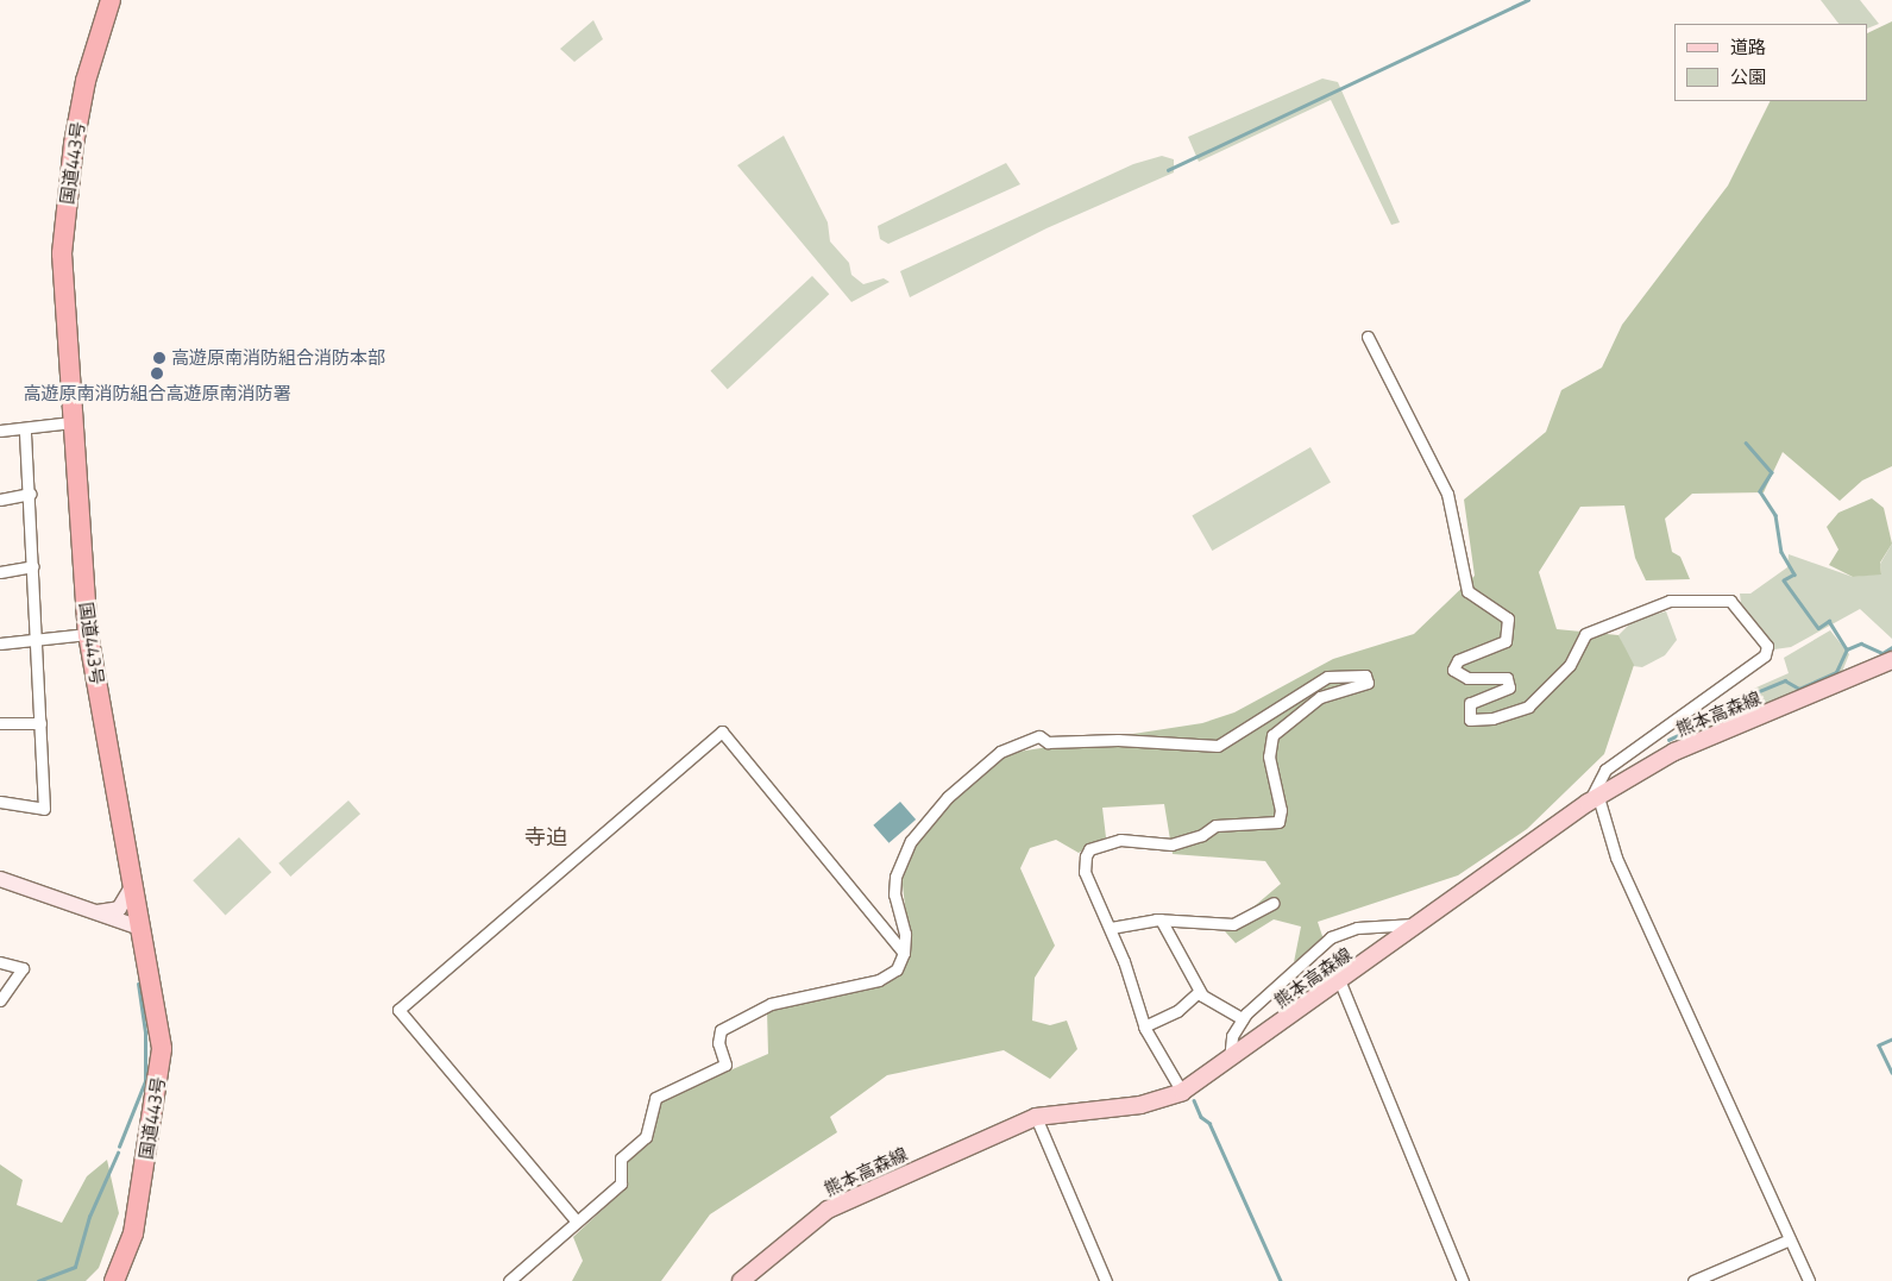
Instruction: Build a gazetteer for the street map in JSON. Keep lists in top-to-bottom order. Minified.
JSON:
{"streets":{"highway":["国道443号"],"main road":["熊本高森線"]},"districts":["寺迫"],"places":["高遊原南消防組合消防本部","高遊原南消防組合高遊原南消防署"],"legend":["道路","公園"]}
